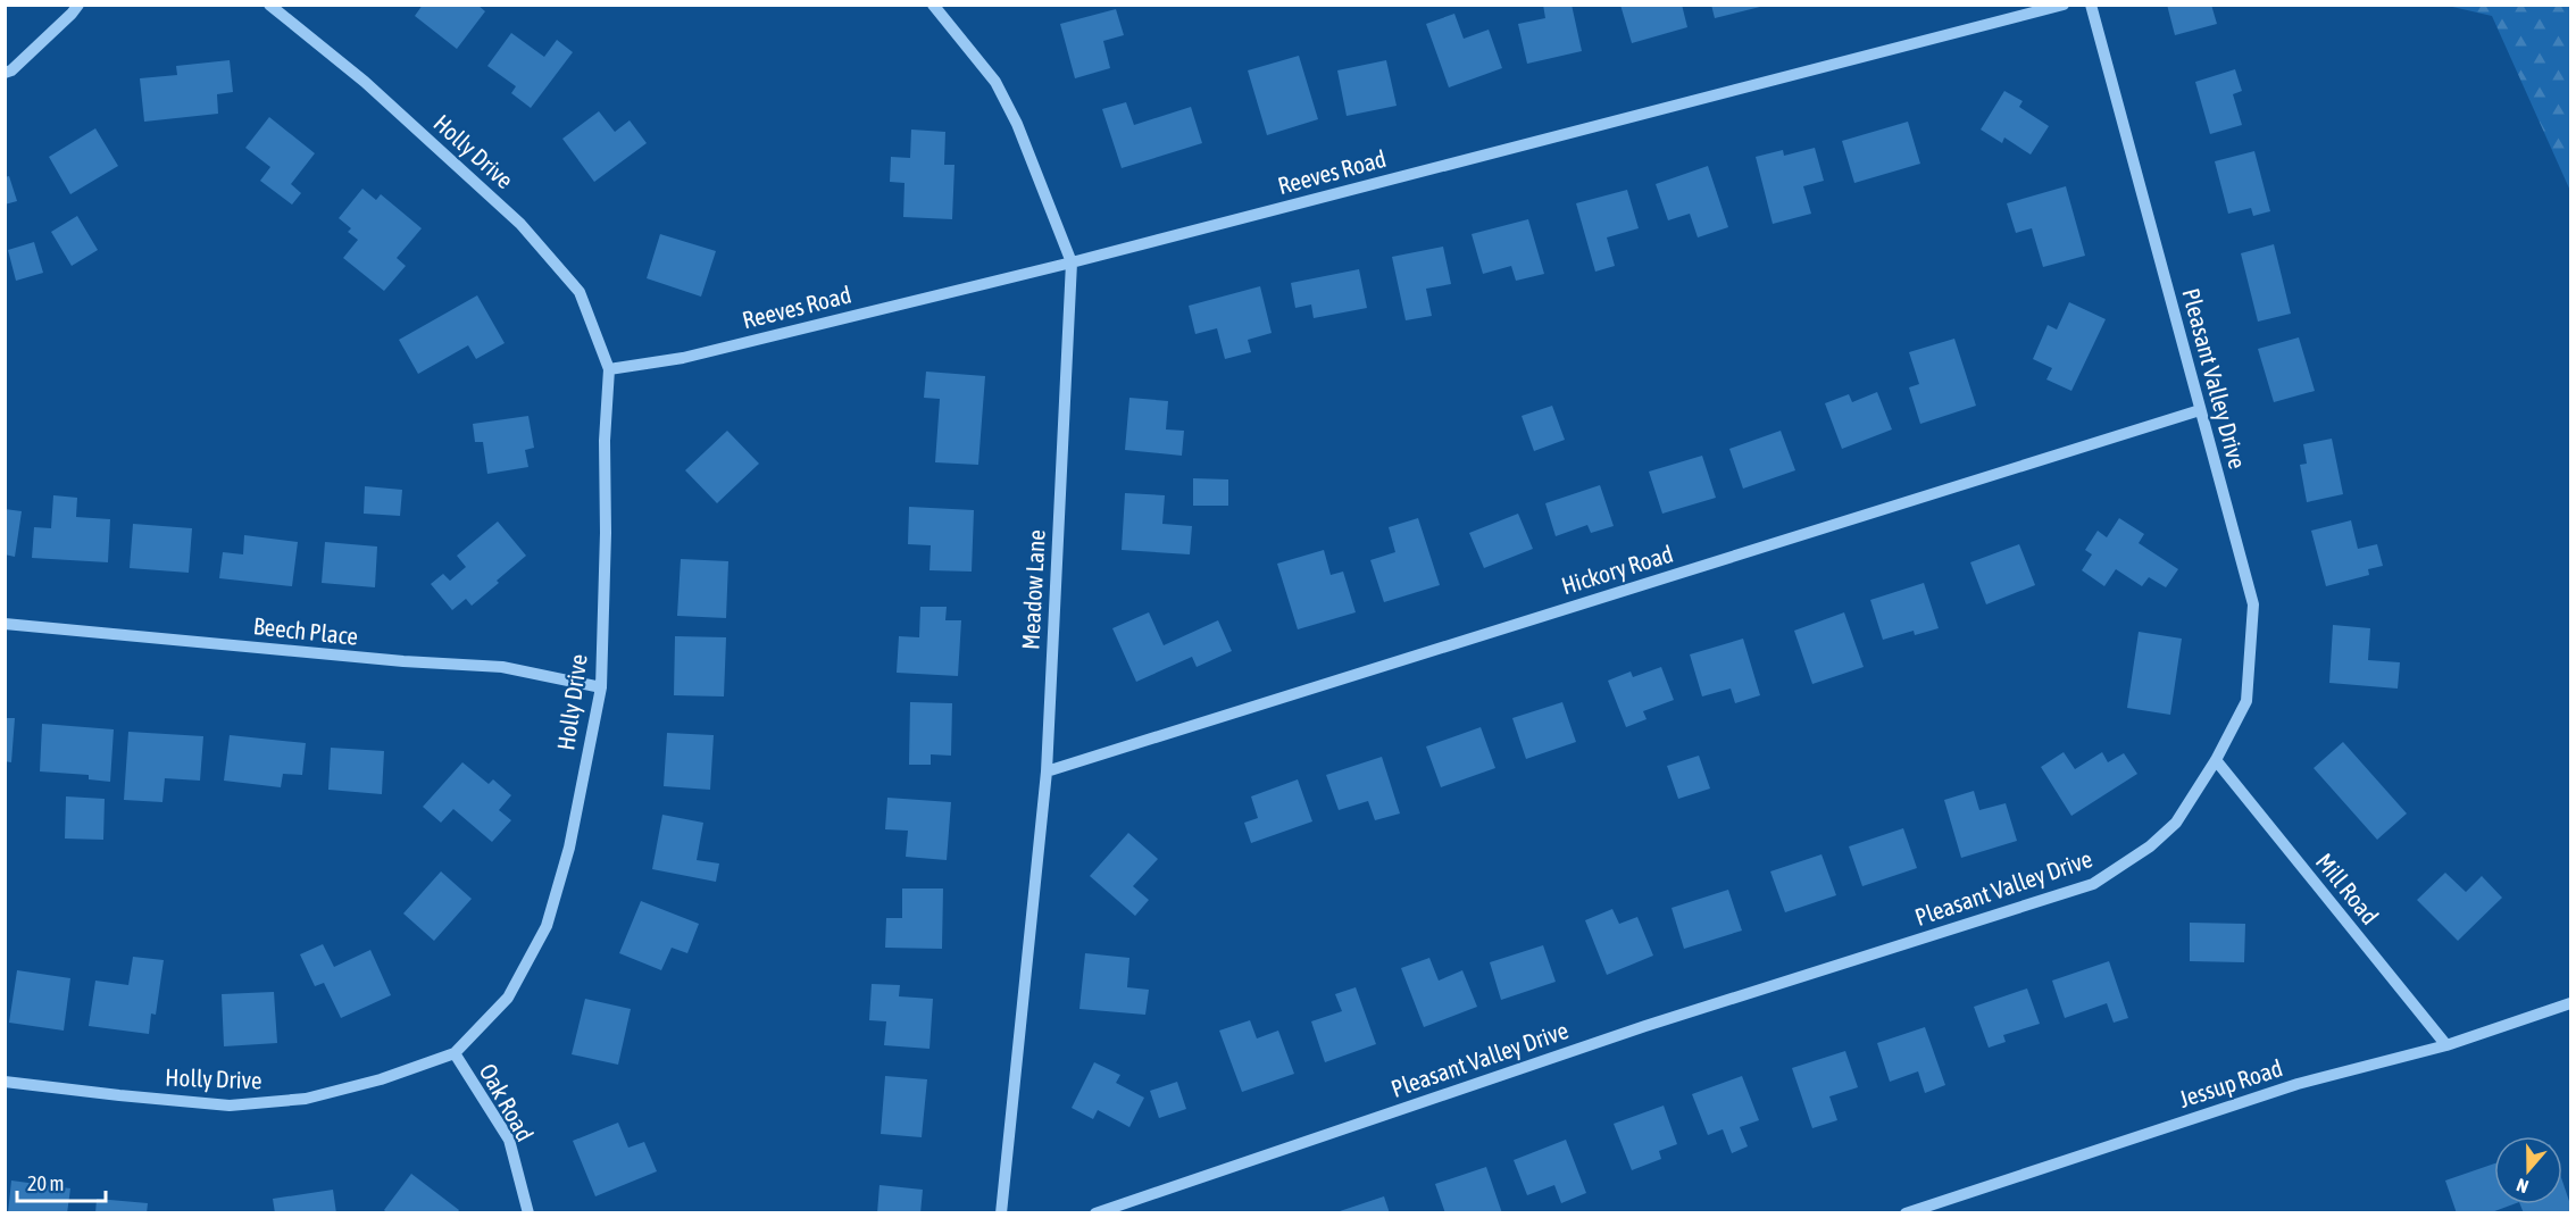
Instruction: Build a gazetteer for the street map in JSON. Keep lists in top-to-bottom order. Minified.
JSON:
{"streets":{"street":["Holly Drive","Reeves Road","Pleasant Valley Drive","Hickory Road","Meadow Lane","Beech Place","Mill Road","Jessup Road","Oak Road"]},"crossings":[["Holly Drive","Reeves Road"],["Holly Drive","Beech Place"],["Holly Drive","Oak Road"],["Reeves Road","Meadow Lane"],["Pleasant Valley Drive","Hickory Road"],["Pleasant Valley Drive","Mill Road"],["Hickory Road","Meadow Lane"],["Mill Road","Jessup Road"]],"scale_bar":"20 m","north":"bottom"}
